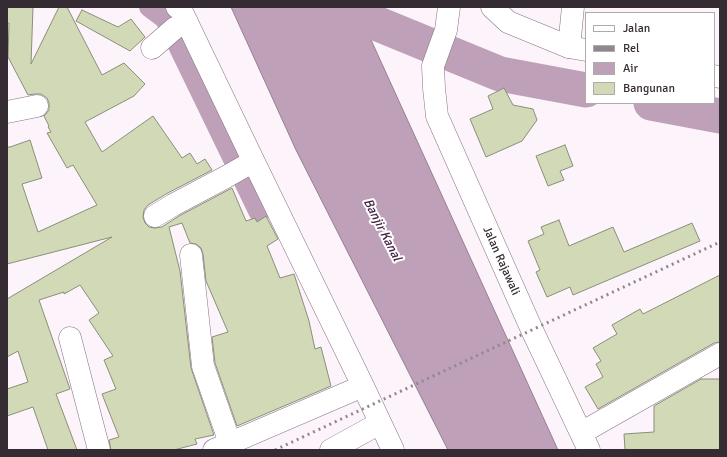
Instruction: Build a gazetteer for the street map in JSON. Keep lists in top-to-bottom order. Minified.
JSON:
{"streets":{"street":["Jalan Rajawali"]},"water":["Banjir Kanal"],"legend":["Jalan","Rel","Air","Bangunan"]}
